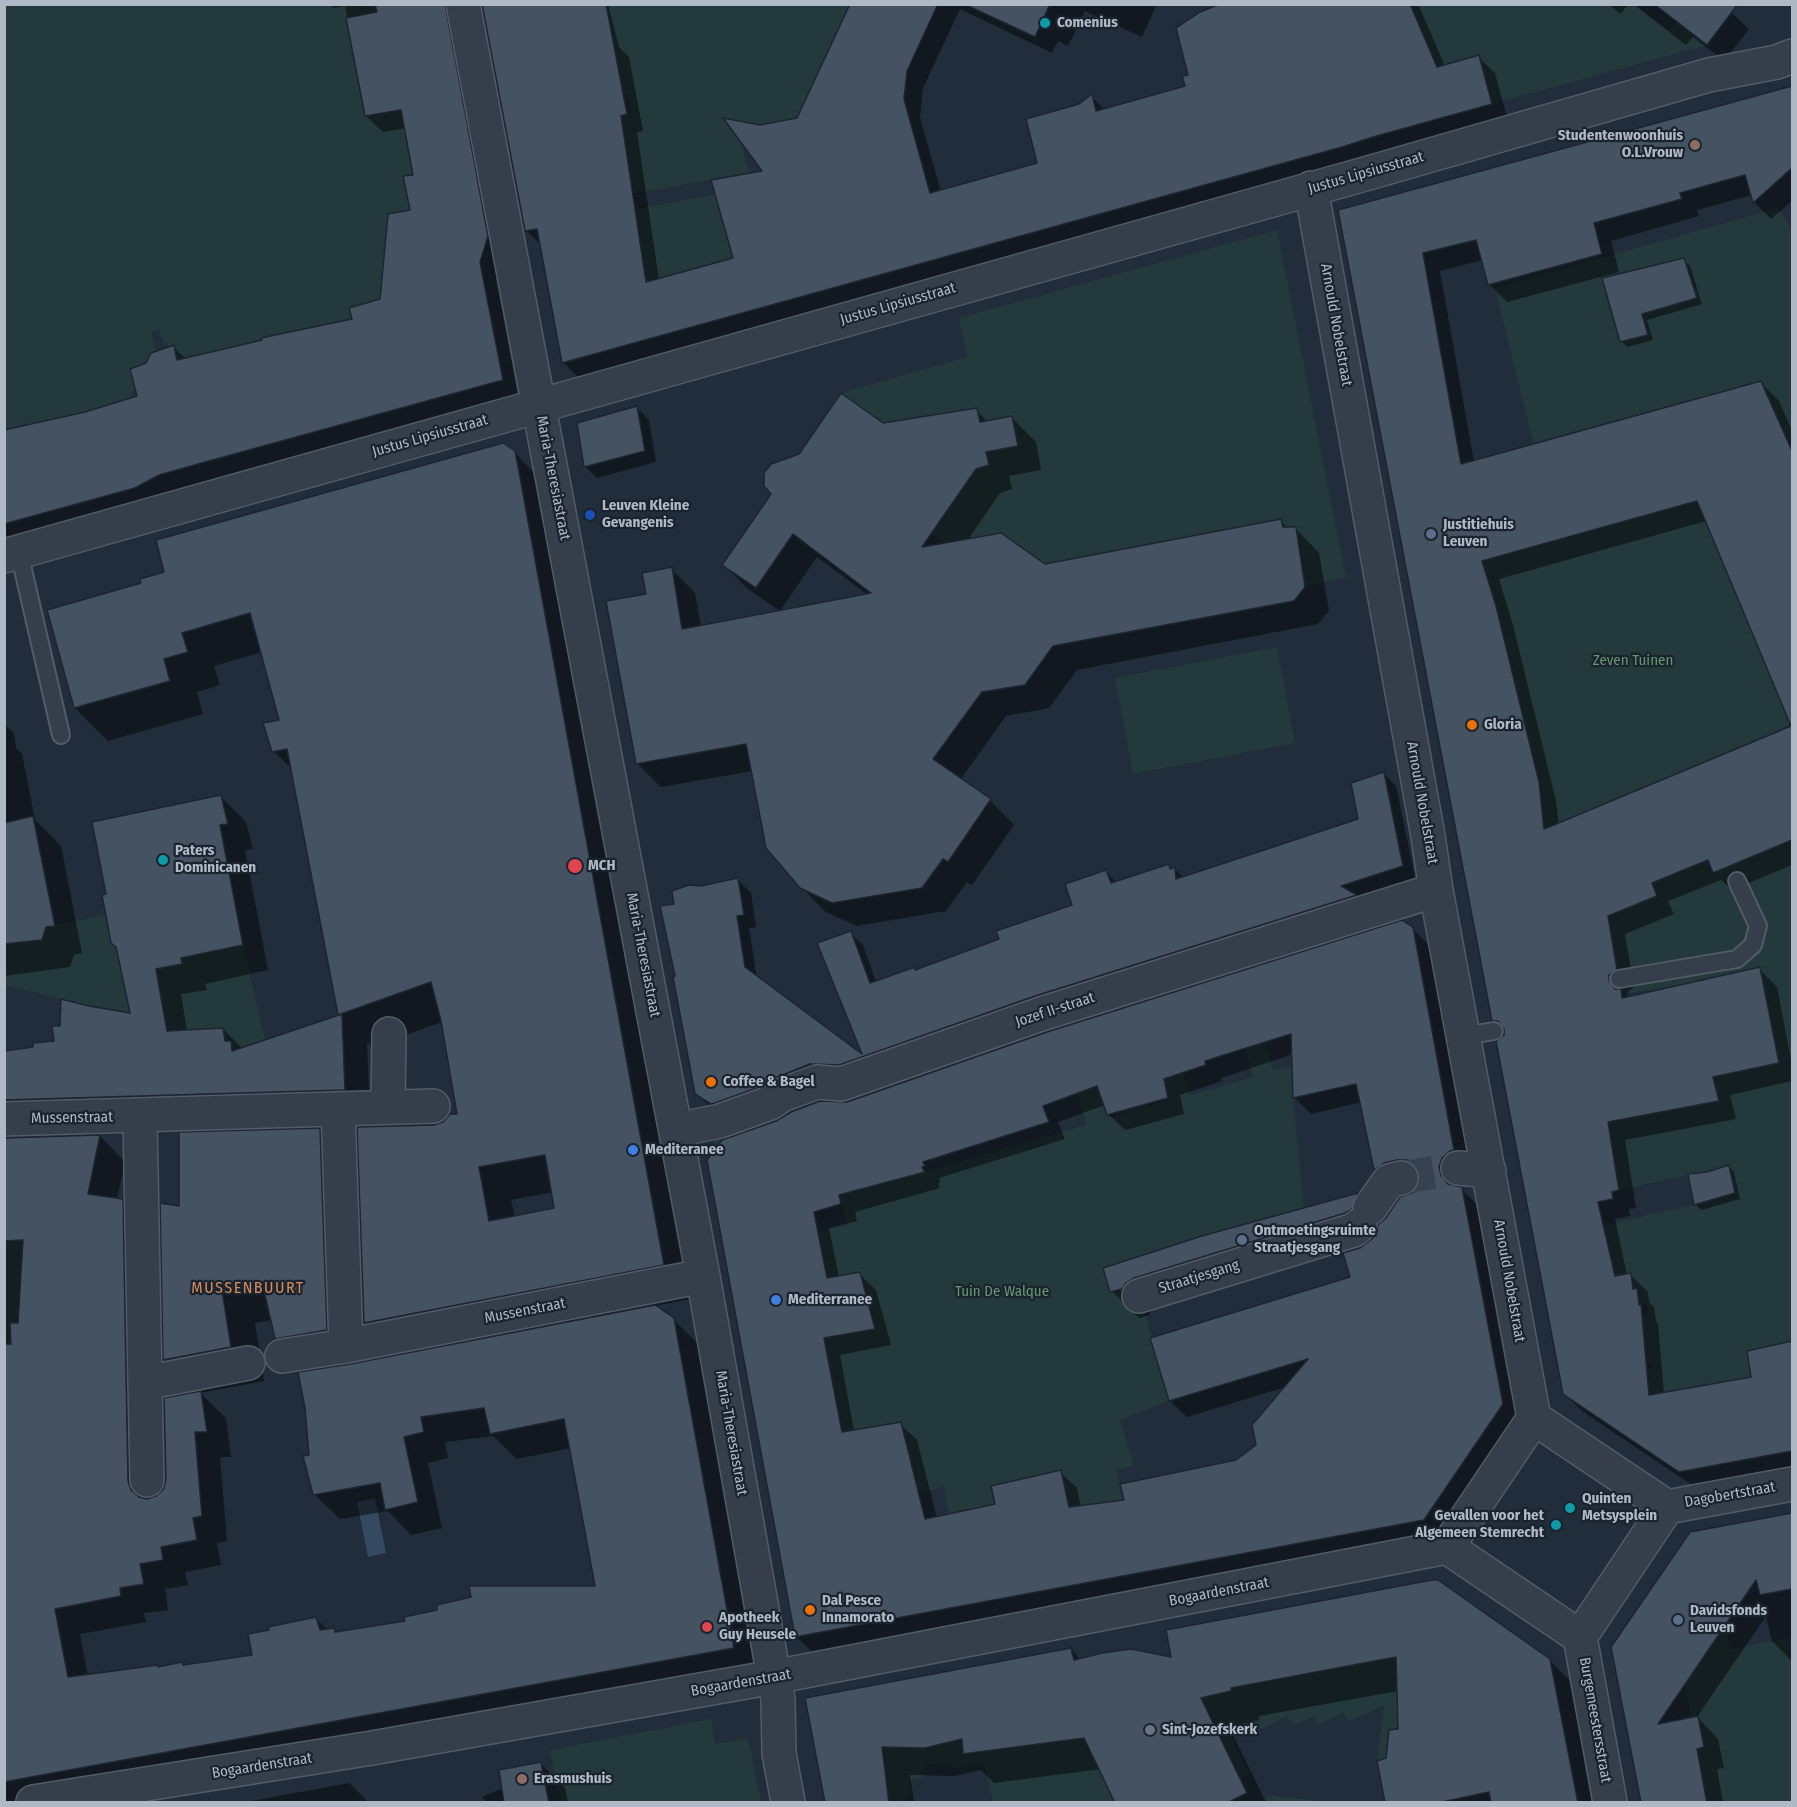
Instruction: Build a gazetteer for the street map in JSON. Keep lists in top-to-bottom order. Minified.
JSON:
{"streets":{"street":["Justus Lipsiusstraat","Arnould Nobelstraat","Maria-Theresiastraat","Jozef II-straat","Mussenstraat","Straatjesgang","Dagobertstraat","Bogaardenstraat","Burgemeestersstraat"]},"crossings":[["Justus Lipsiusstraat","Arnould Nobelstraat"],["Justus Lipsiusstraat","Maria-Theresiastraat"],["Arnould Nobelstraat","Jozef II-straat"],["Maria-Theresiastraat","Jozef II-straat"],["Maria-Theresiastraat","Mussenstraat"],["Maria-Theresiastraat","Bogaardenstraat"]],"districts":["MUSSENBUURT"],"parks":["Zeven Tuinen","Tuin De Walque"],"places":["Comenius","Studentenwoonhuis O.L.Vrouw","Leuven Kleine Gevangenis","Justitiehuis Leuven","Gloria","Paters Dominicanen","MCH","Coffee & Bagel","Mediteranee","Ontmoetingsruimte Straatjesgang","Mediterranee","Quinten Metsysplein","Gevallen voor het Algemeen Stemrecht","Dal Pesce Innamorato","Davidsfonds Leuven","Apotheek Guy Heusele","Sint-Jozefskerk","Erasmushuis"]}
